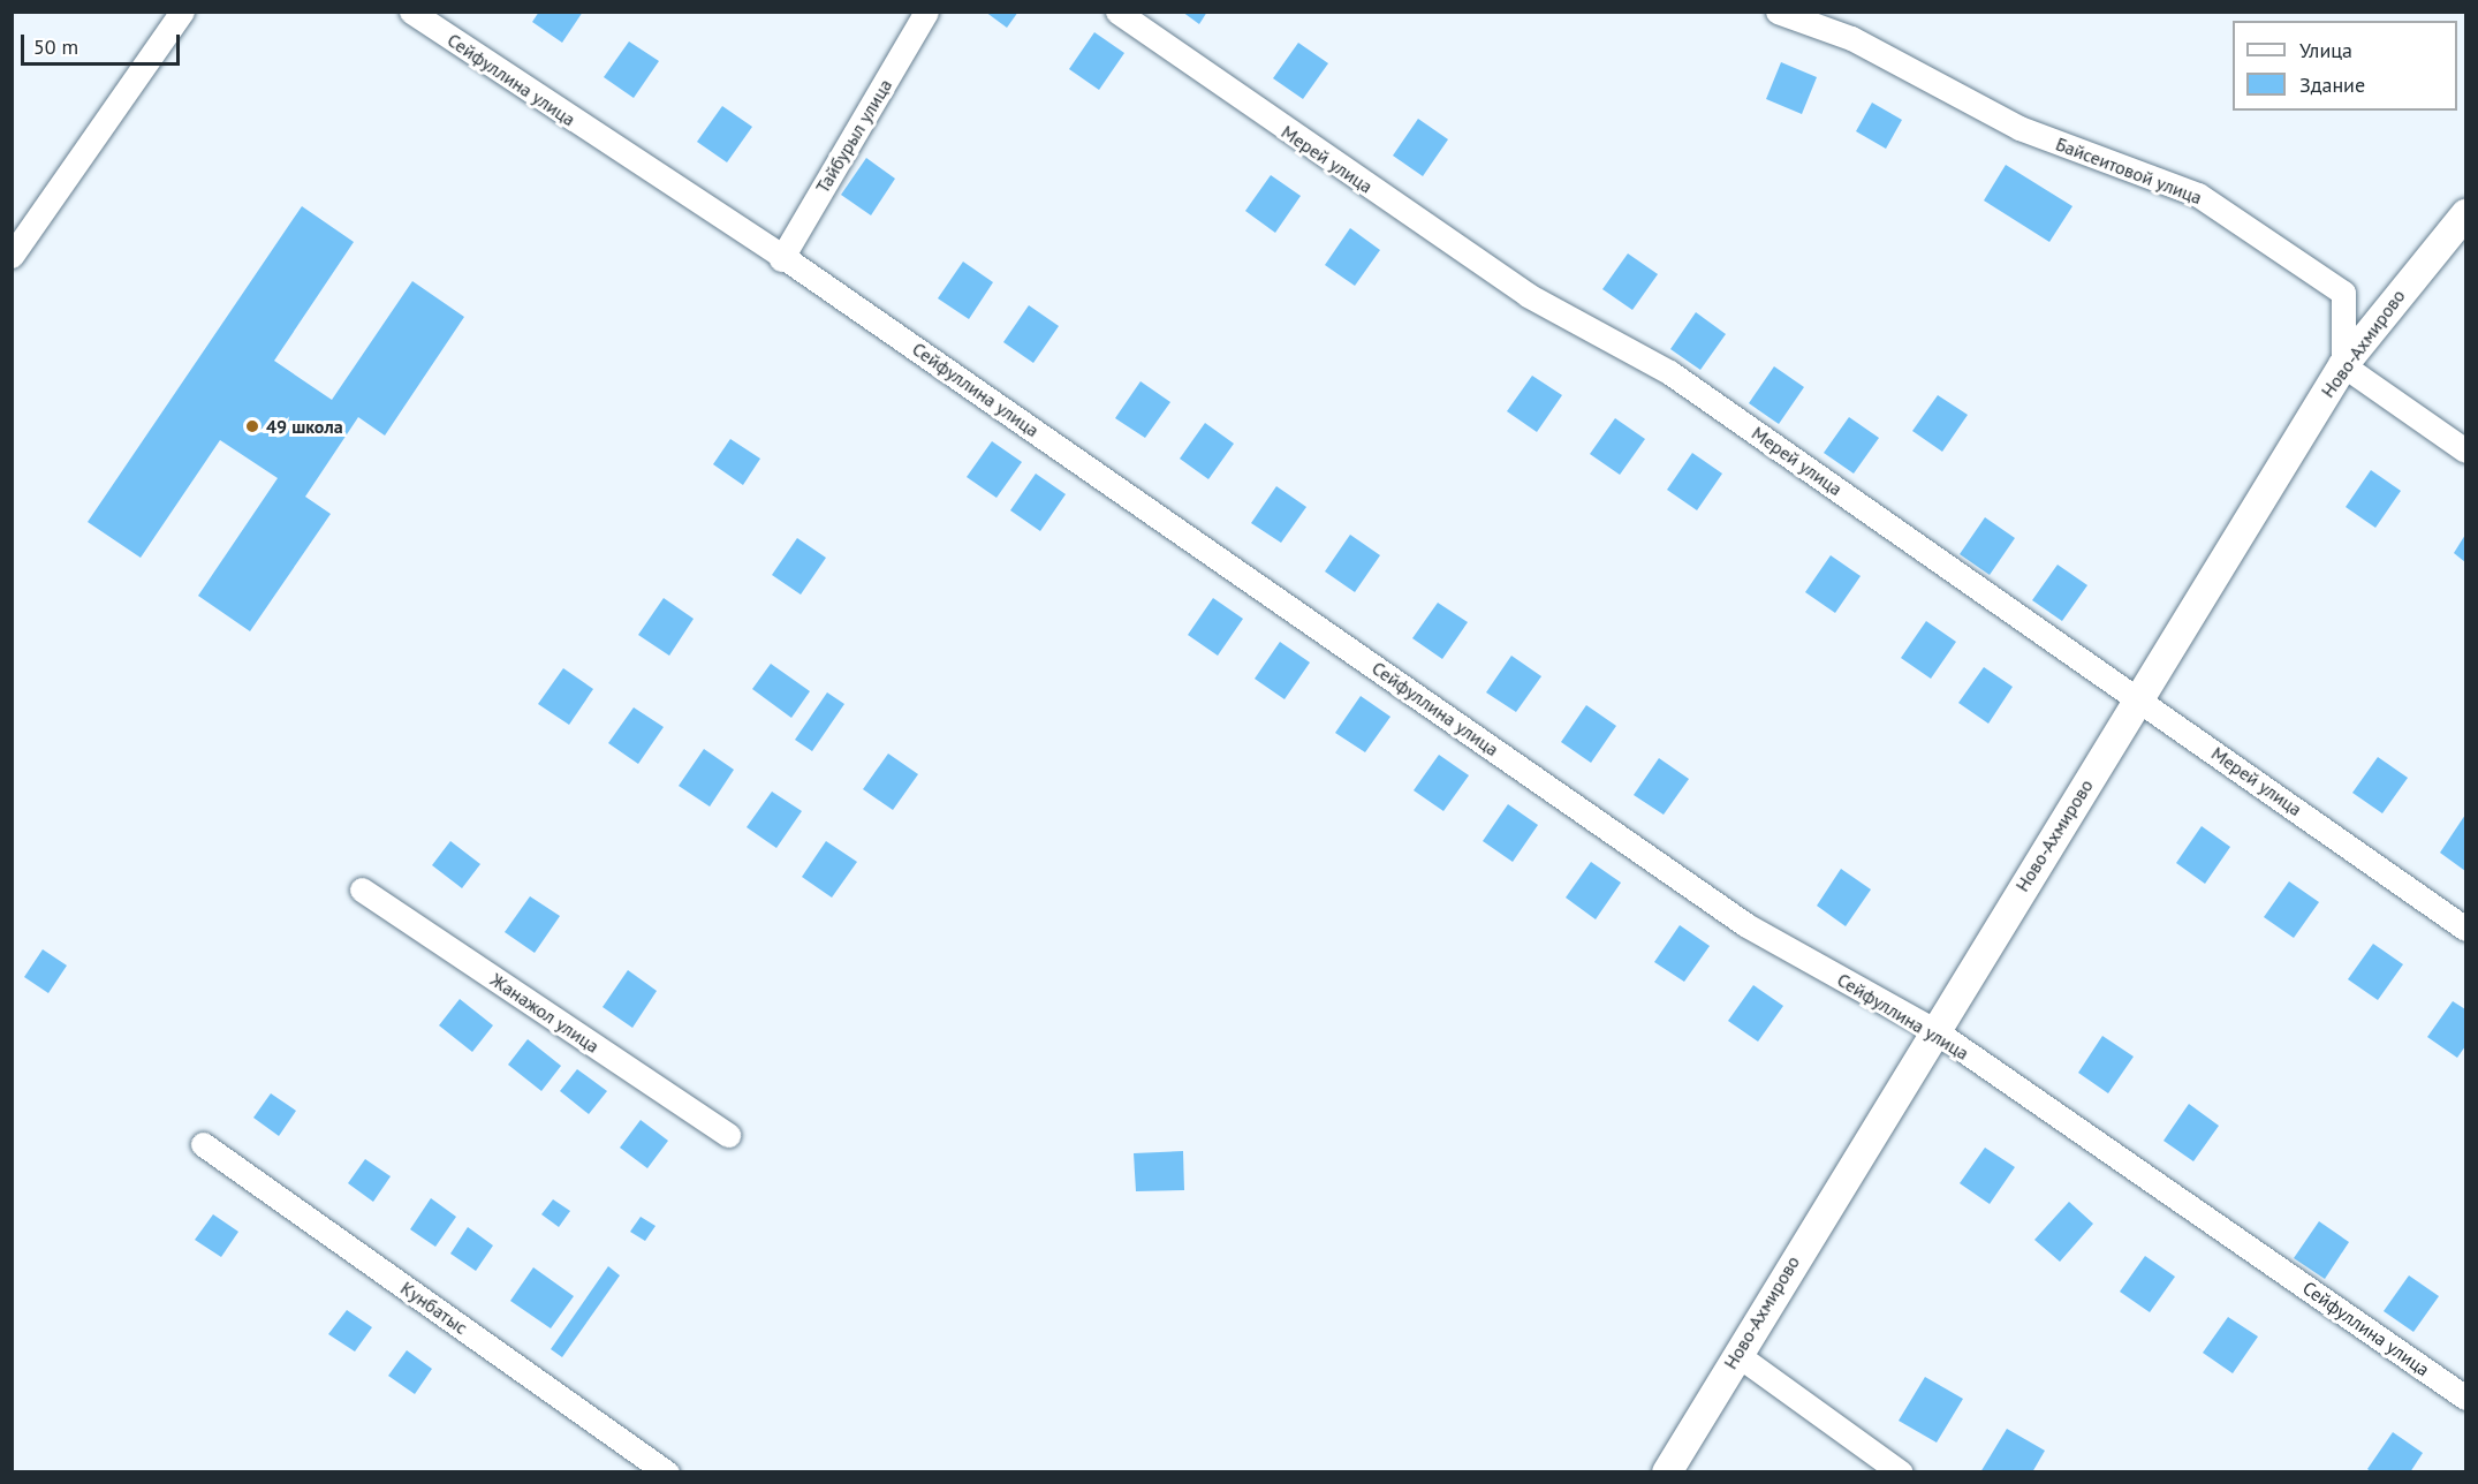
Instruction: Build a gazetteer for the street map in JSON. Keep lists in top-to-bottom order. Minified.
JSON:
{"streets":{"street":["Сейфуллина улица","Тайбурыл улица","Мерей улица","Байсеитовой улица","Ново-Ахмирово","Жанажол улица","Кунбатыс"]},"crossings":[["Сейфуллина улица","Тайбурыл улица"],["Сейфуллина улица","Ново-Ахмирово"],["Мерей улица","Ново-Ахмирово"],["Байсеитовой улица","Ново-Ахмирово"]],"places":["49 школа"],"legend":["Улица","Здание"],"scale_bar":"50 m"}
